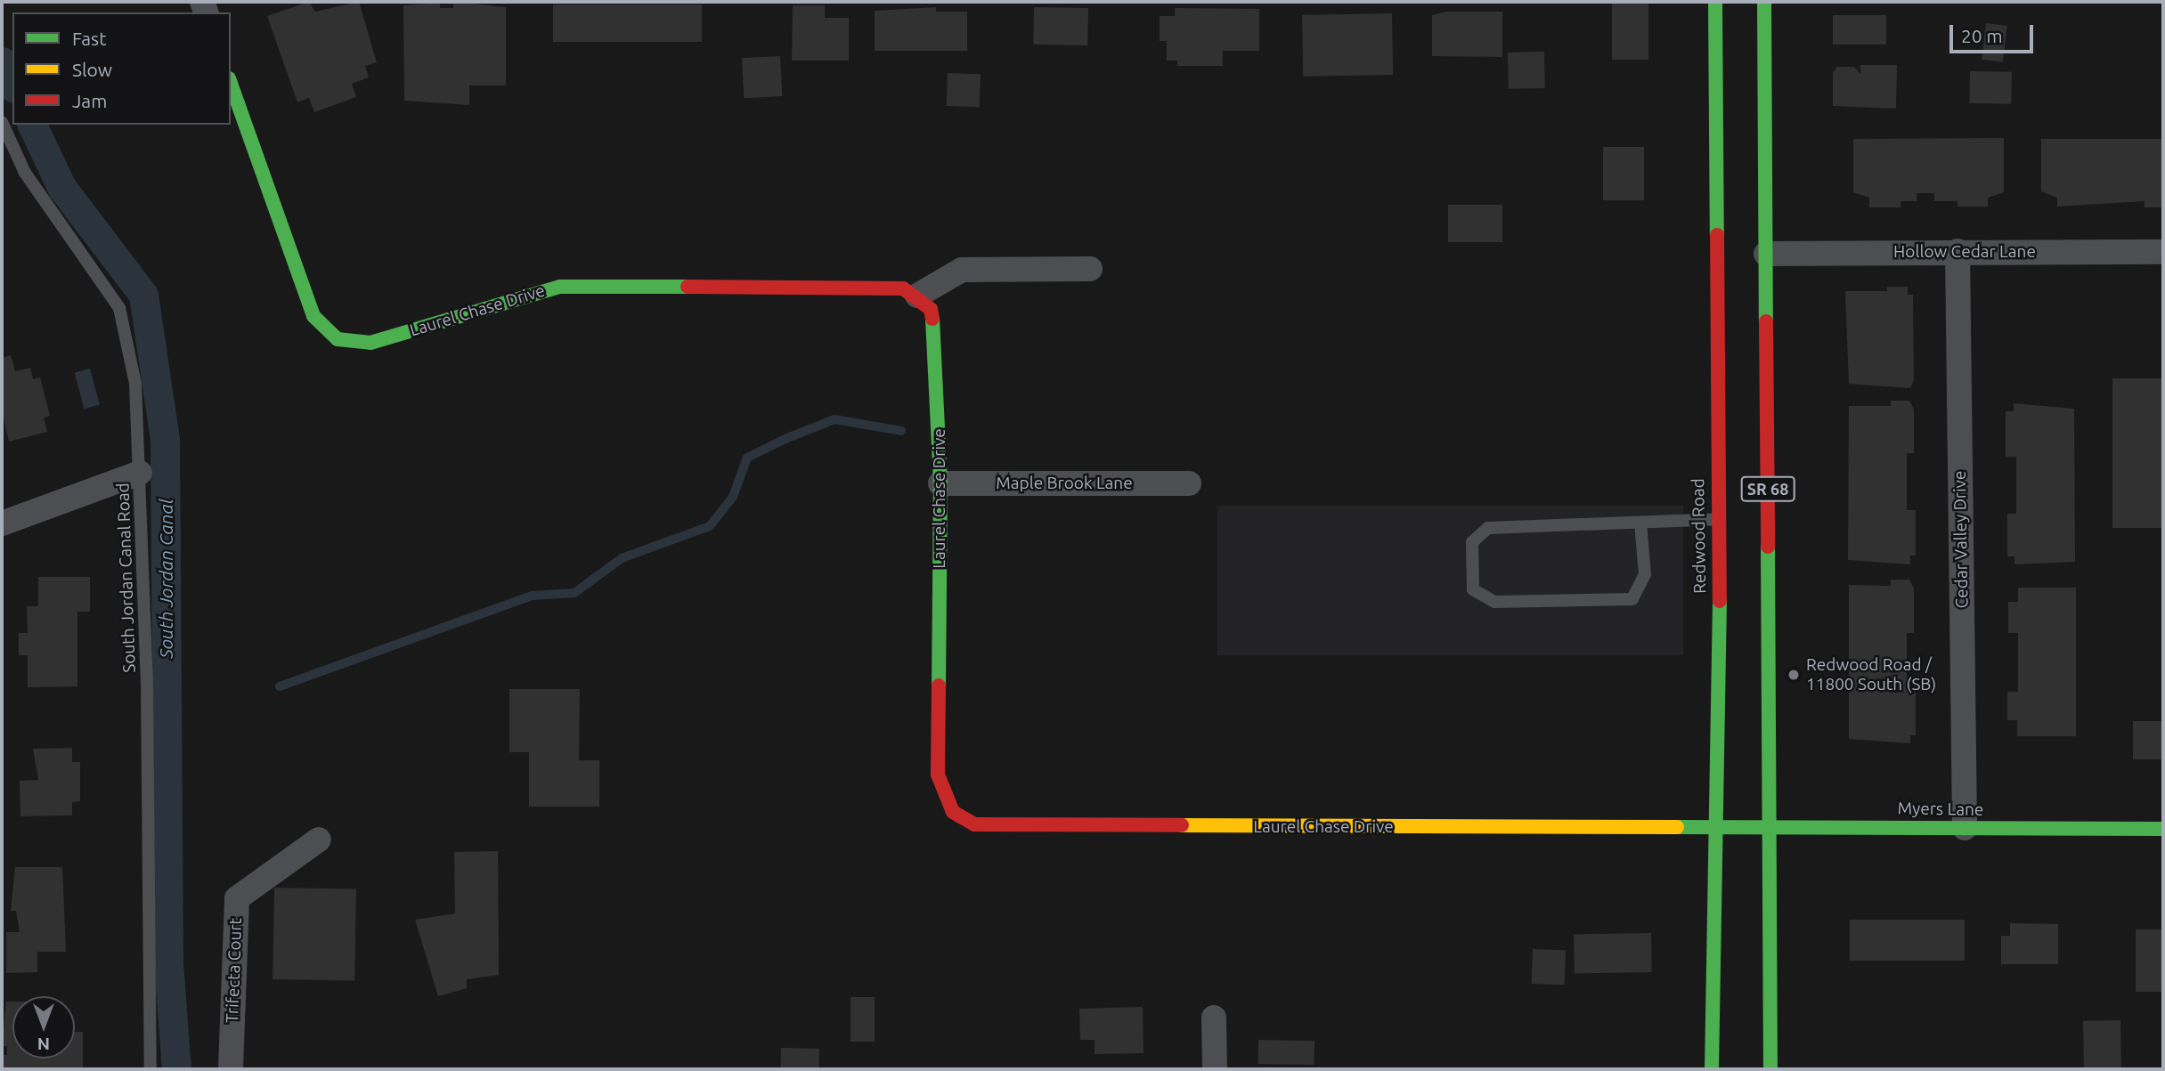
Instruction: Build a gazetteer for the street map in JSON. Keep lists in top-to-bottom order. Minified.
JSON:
{"streets":{"main road":["Laurel Chase Drive","SR 68","Redwood Road","Myers Lane"],"street":["Hollow Cedar Lane","Maple Brook Lane","Cedar Valley Drive","Trifecta Court"],"lane":["South Jordan Canal Road"]},"crossings":[["Hollow Cedar Lane","SR 68"],["Hollow Cedar Lane","Cedar Valley Drive"],["Laurel Chase Drive","Maple Brook Lane"],["Laurel Chase Drive","Redwood Road"],["Laurel Chase Drive","Myers Lane"],["SR 68","Myers Lane"],["Redwood Road","Myers Lane"],["Cedar Valley Drive","Myers Lane"]],"water":["South Jordan Canal"],"places":["Redwood Road / 11800 South (SB)"],"legend":["Fast","Slow","Jam"],"scale_bar":"20 m","north":"bottom"}
